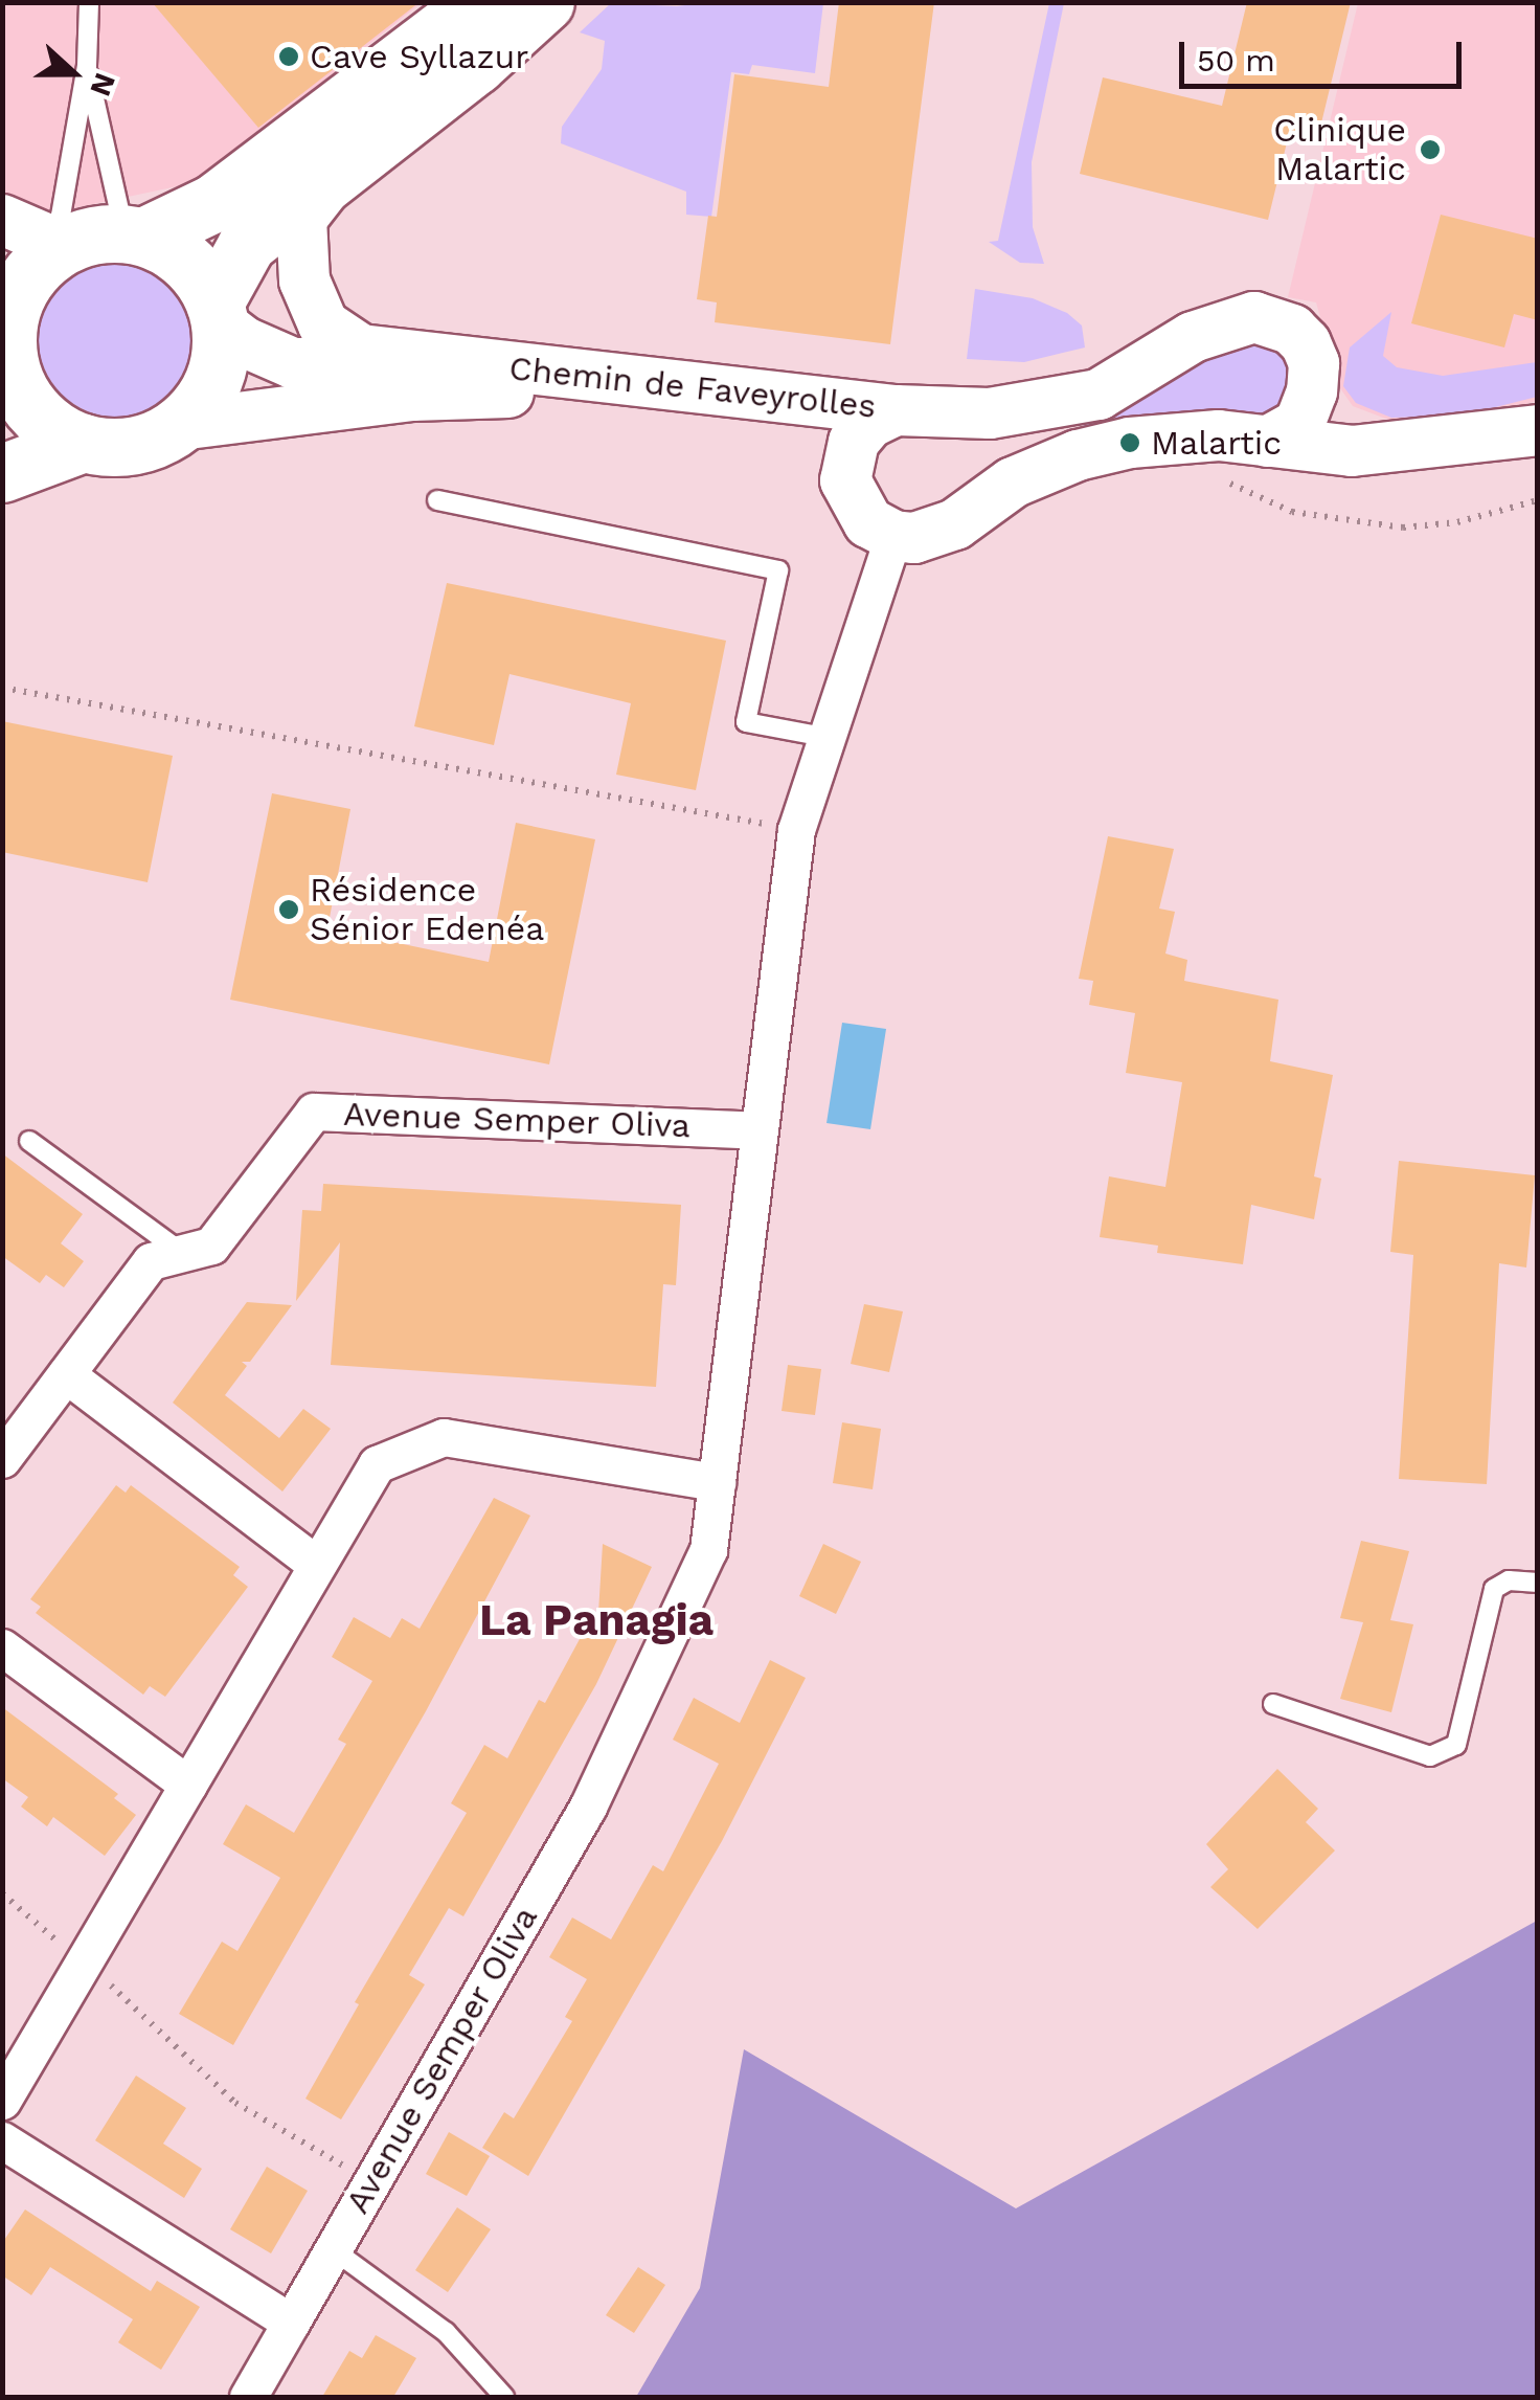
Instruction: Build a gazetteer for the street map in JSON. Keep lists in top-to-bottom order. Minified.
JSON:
{"streets":{"street":["Chemin de Faveyrolles","Avenue Semper Oliva"]},"crossings":[["Chemin de Faveyrolles","Avenue Semper Oliva"]],"districts":["La Panagia"],"places":["Cave Syllazur","Clinique Malartic","Malartic","Résidence Sénior Edenéa"],"scale_bar":"50 m","north":"right"}
